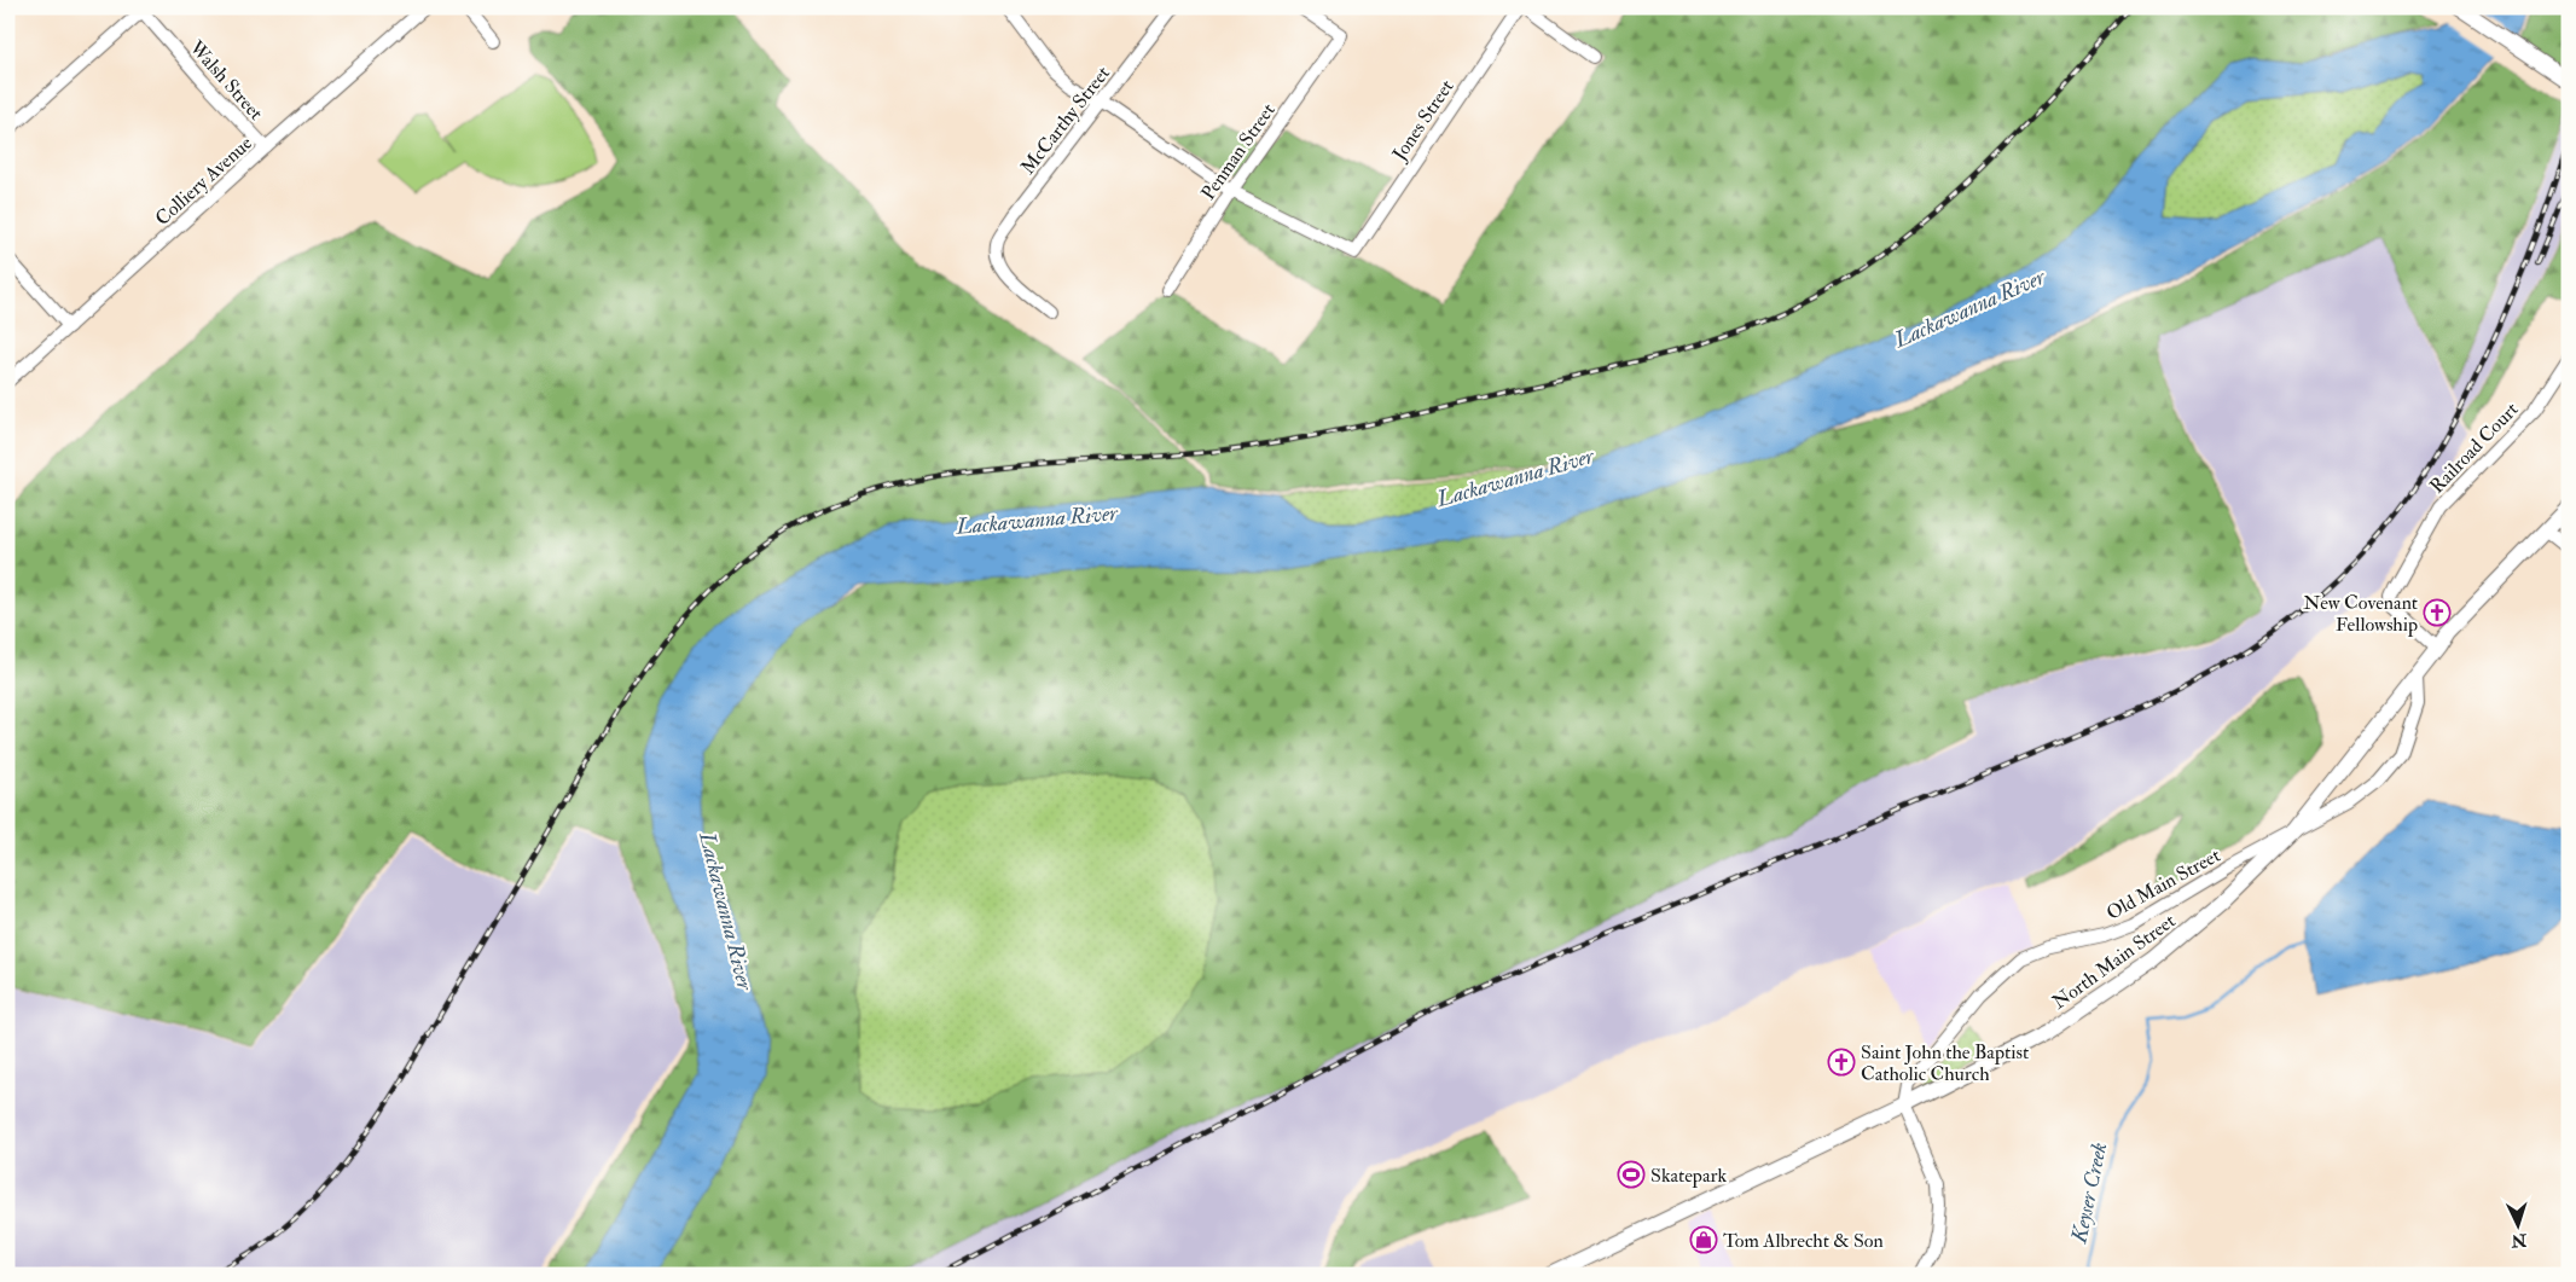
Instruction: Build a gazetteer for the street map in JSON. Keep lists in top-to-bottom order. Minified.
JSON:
{"streets":{"main road":["North Main Street"],"street":["Walsh Street","McCarthy Street","Jones Street","Penman Street","Colliery Avenue","Railroad Court","Old Main Street"]},"crossings":[["Walsh Street","Colliery Avenue"],["Jones Street","Penman Street"],["Railroad Court","North Main Street"],["Old Main Street","North Main Street"]],"water":["Lackawanna River","Keyser Creek"],"places":{"church":["New Covenant Fellowship","Saint John the Baptist Catholic Church"],"sports":["Skatepark"],"shop":["Tom Albrecht & Son"]},"north":"bottom"}
